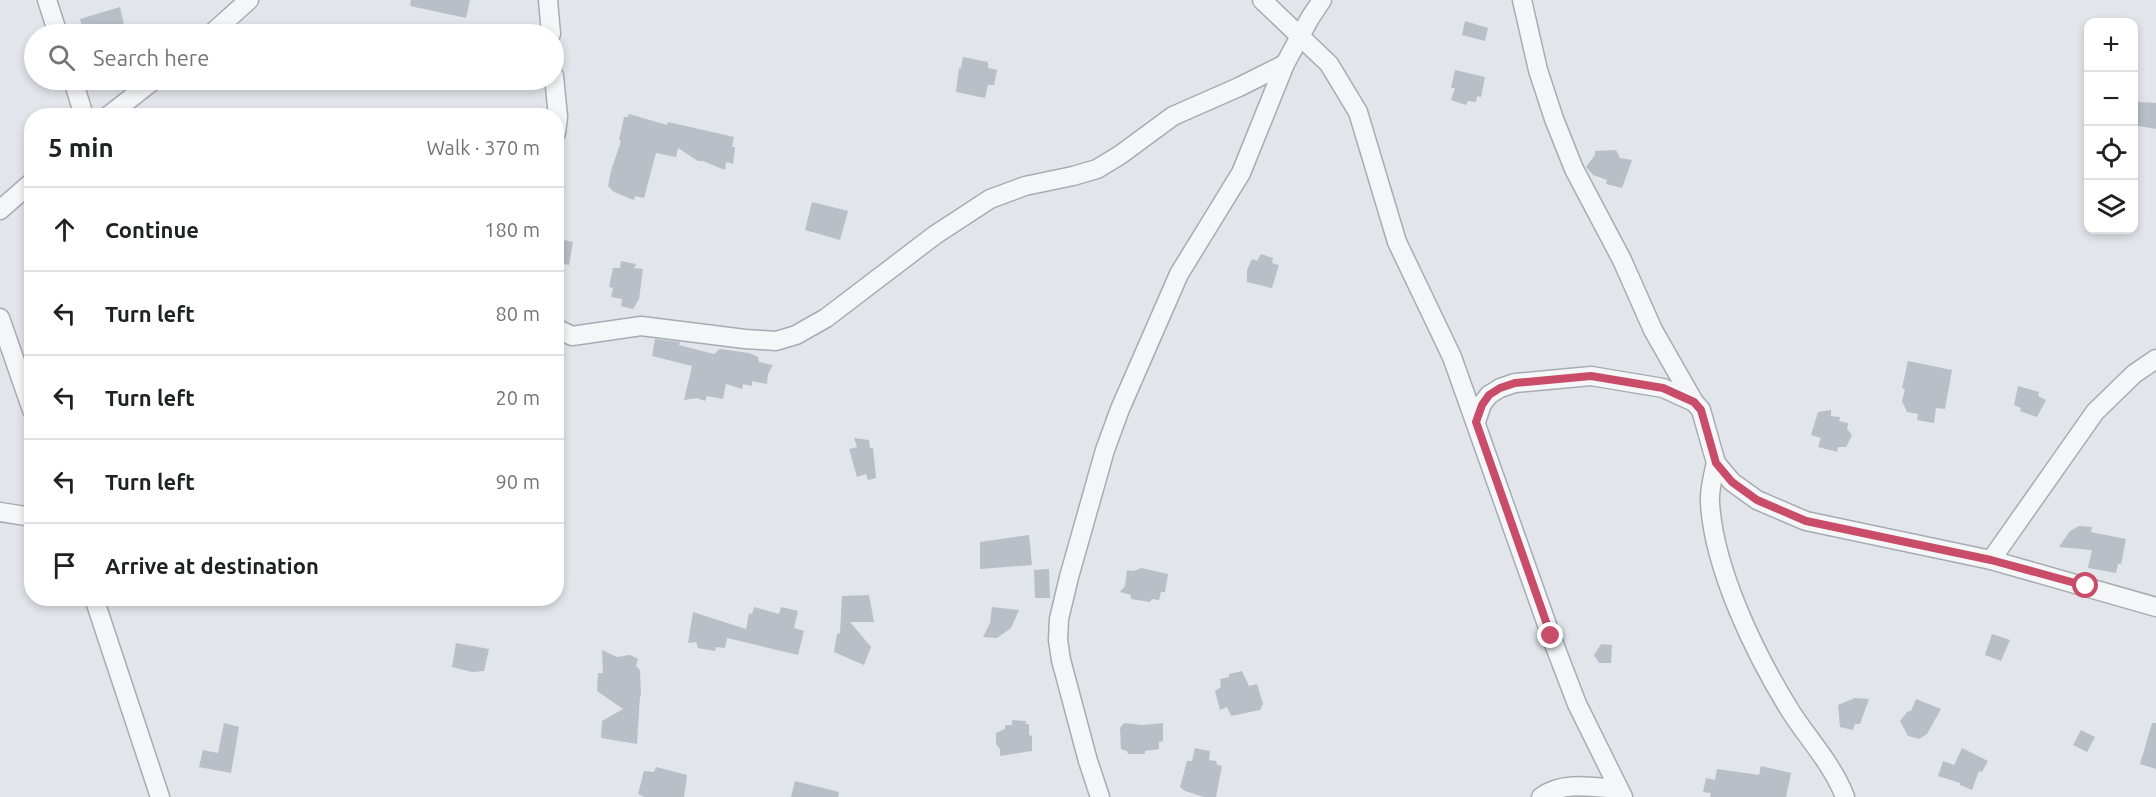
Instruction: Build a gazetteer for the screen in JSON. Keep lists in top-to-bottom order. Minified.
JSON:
{"page":{"map_buttons":["+","−"],"search":"Search here","heading":["5 min","Walk · 370 m"],"list":[["Continue","180 m"],["Turn left","80 m"],["Turn left","20 m"],["Turn left","90 m"],"Arrive at destination"]}}
